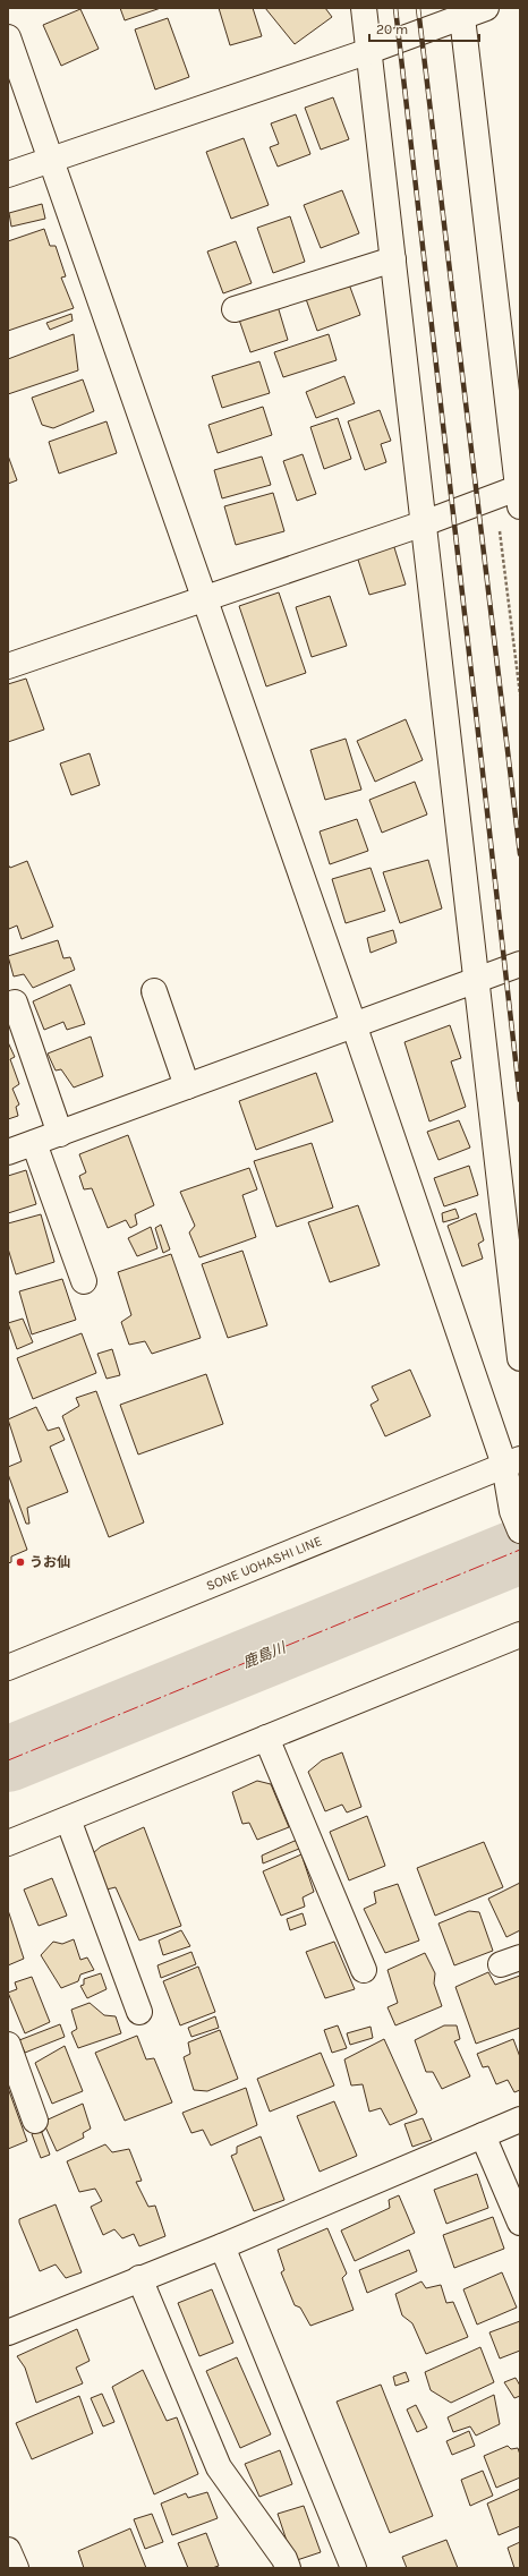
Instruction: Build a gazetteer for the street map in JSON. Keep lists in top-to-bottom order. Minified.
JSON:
{"streets":{"street":["SONE UOHASHI LINE"]},"water":["鹿島川"],"places":["うお仙"],"scale_bar":"20 m"}
